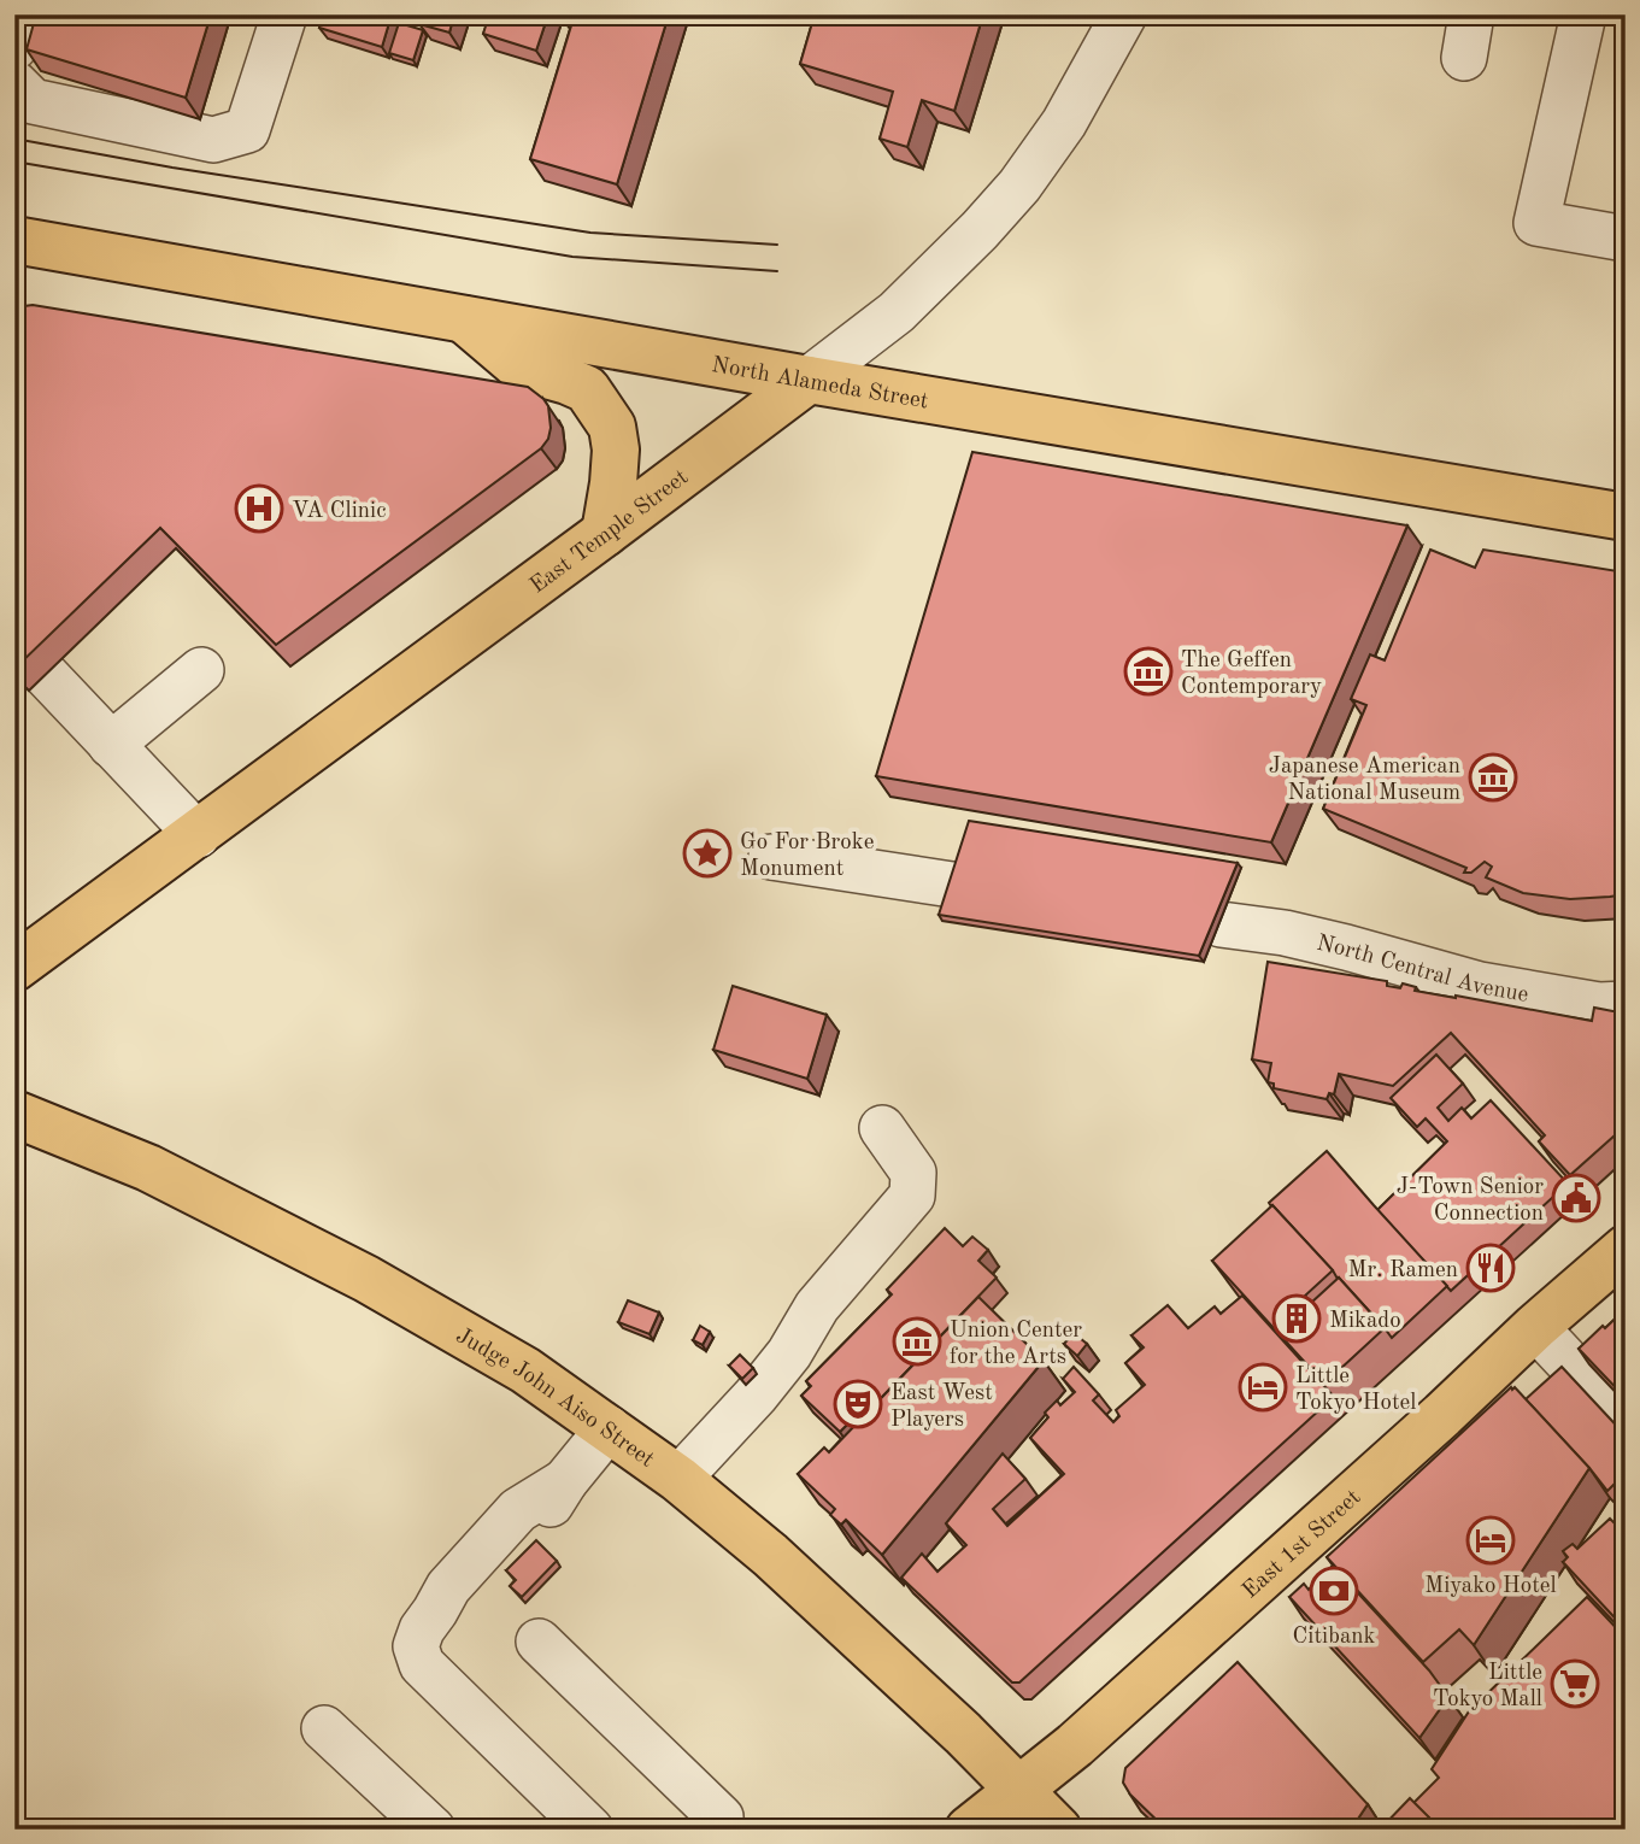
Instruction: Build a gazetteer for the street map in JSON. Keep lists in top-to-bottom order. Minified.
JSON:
{"streets":{"main road":["North Alameda Street","East Temple Street","Judge John Aiso Street","East 1st Street"],"street":["North Central Avenue"]},"crossings":[["North Alameda Street","East Temple Street"],["Judge John Aiso Street","East 1st Street"]],"places":{"hospital":["VA Clinic"],"museum":["The Geffen Contemporary","Japanese American National Museum","Union Center for the Arts"],"place":["Go For Broke Monument"],"public building":["J-Town Senior Connection"],"restaurant":["Mr. Ramen"],"building":["Mikado"],"hotel":["Little Tokyo Hotel","Miyako Hotel"],"theatre":["East West Players"],"bank":["Citibank"],"supermarket":["Little Tokyo Mall"]}}
